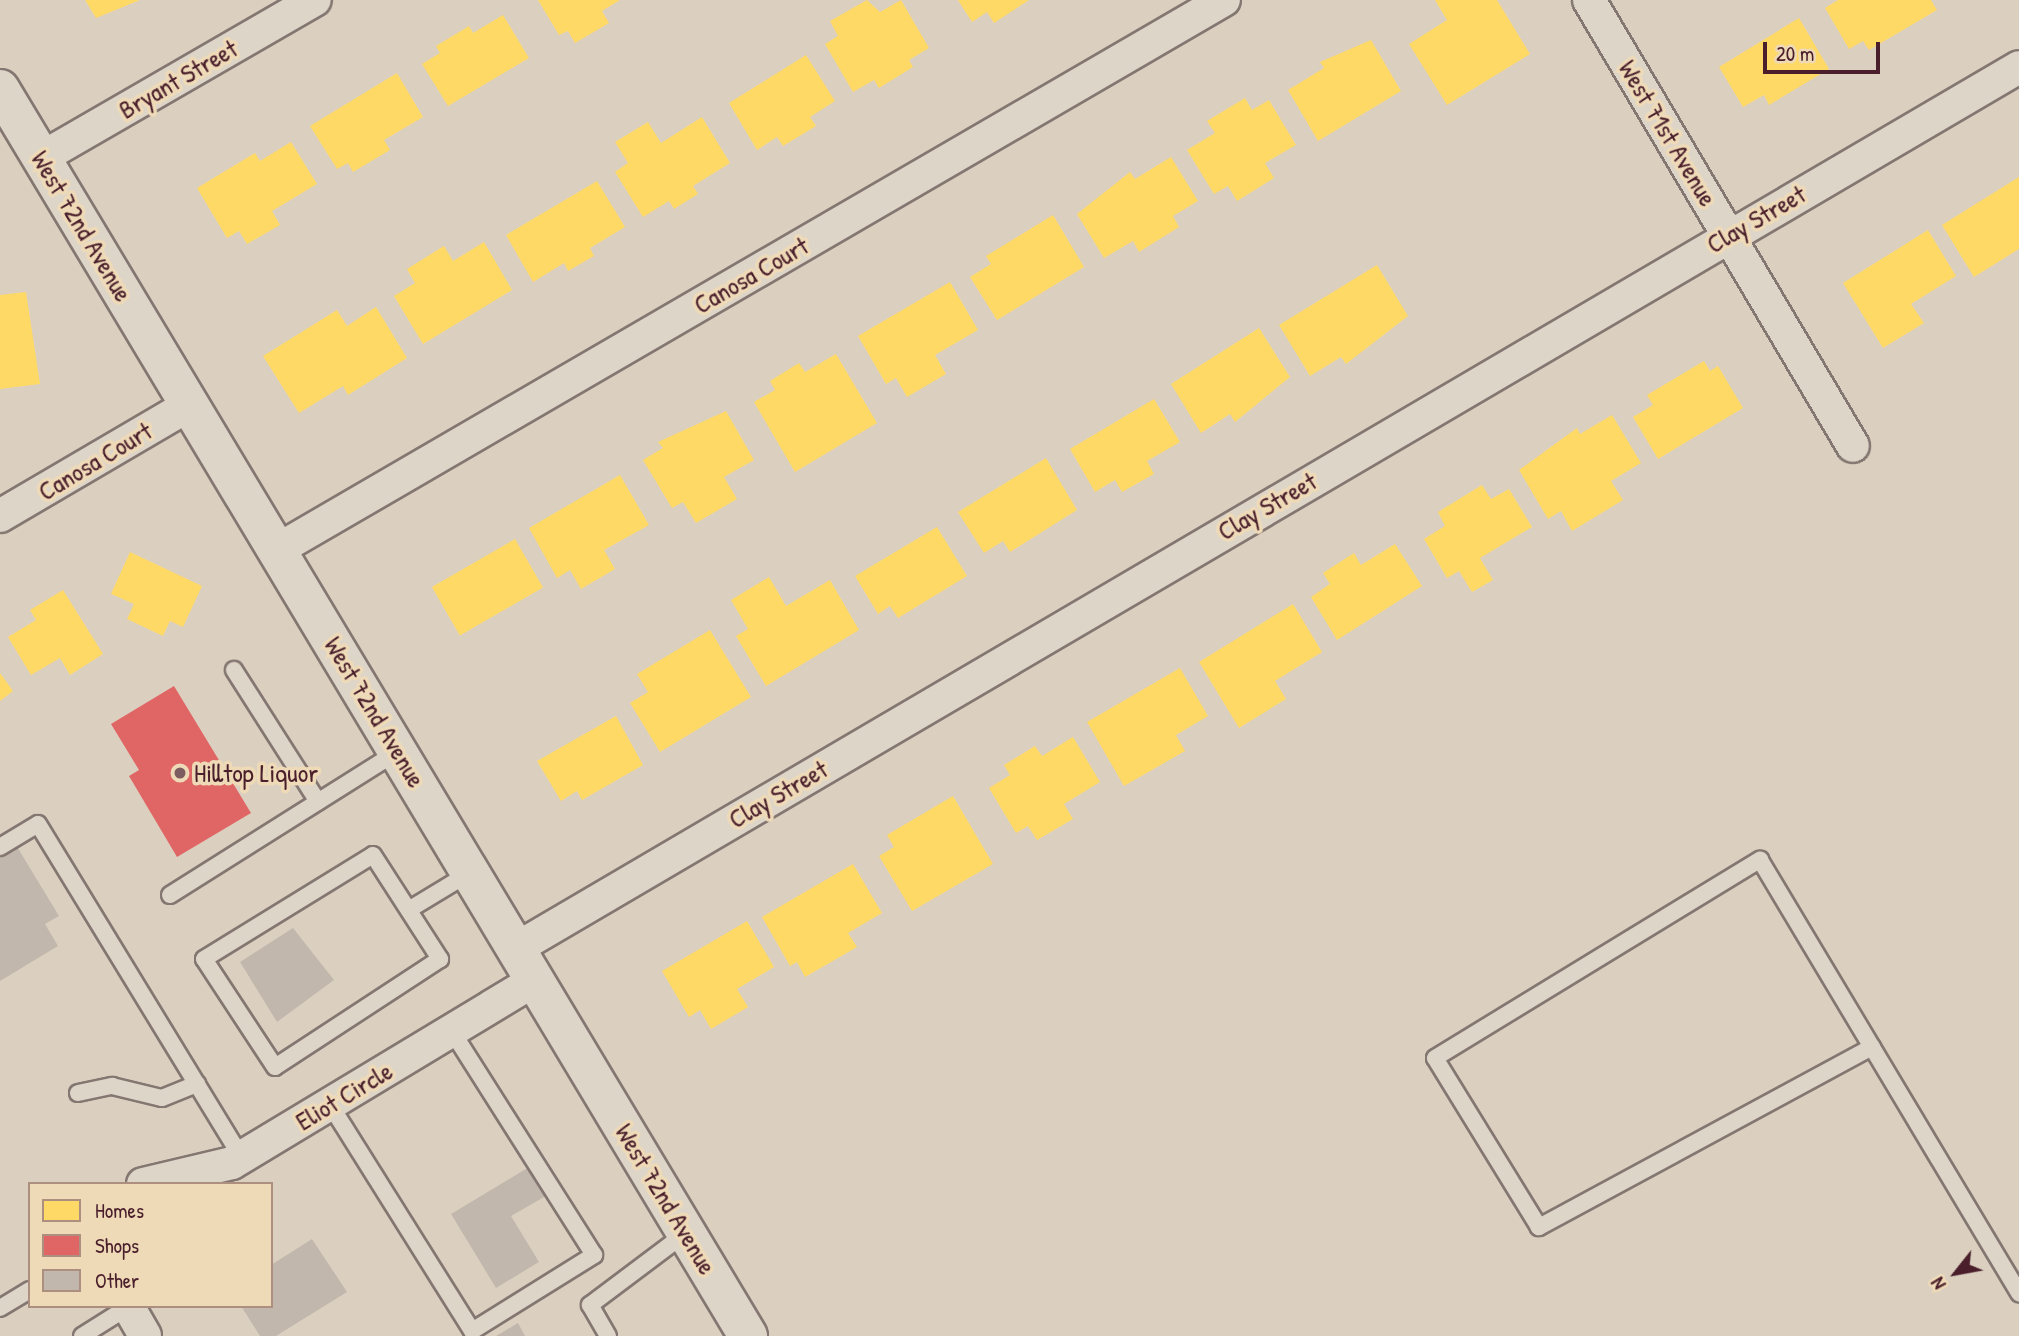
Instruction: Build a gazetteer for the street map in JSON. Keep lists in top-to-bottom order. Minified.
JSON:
{"streets":{"main road":["West 72nd Avenue"],"street":["Bryant Street","West 71st Avenue","Clay Street","Canosa Court","Eliot Circle"]},"crossings":[["Bryant Street","West 72nd Avenue"],["West 71st Avenue","Clay Street"],["Clay Street","West 72nd Avenue"],["Clay Street","Eliot Circle"],["West 72nd Avenue","Canosa Court"],["West 72nd Avenue","Eliot Circle"]],"places":["Hilltop Liquor"],"legend":["Homes","Shops","Other"],"scale_bar":"20 m","north":"bottom left"}
